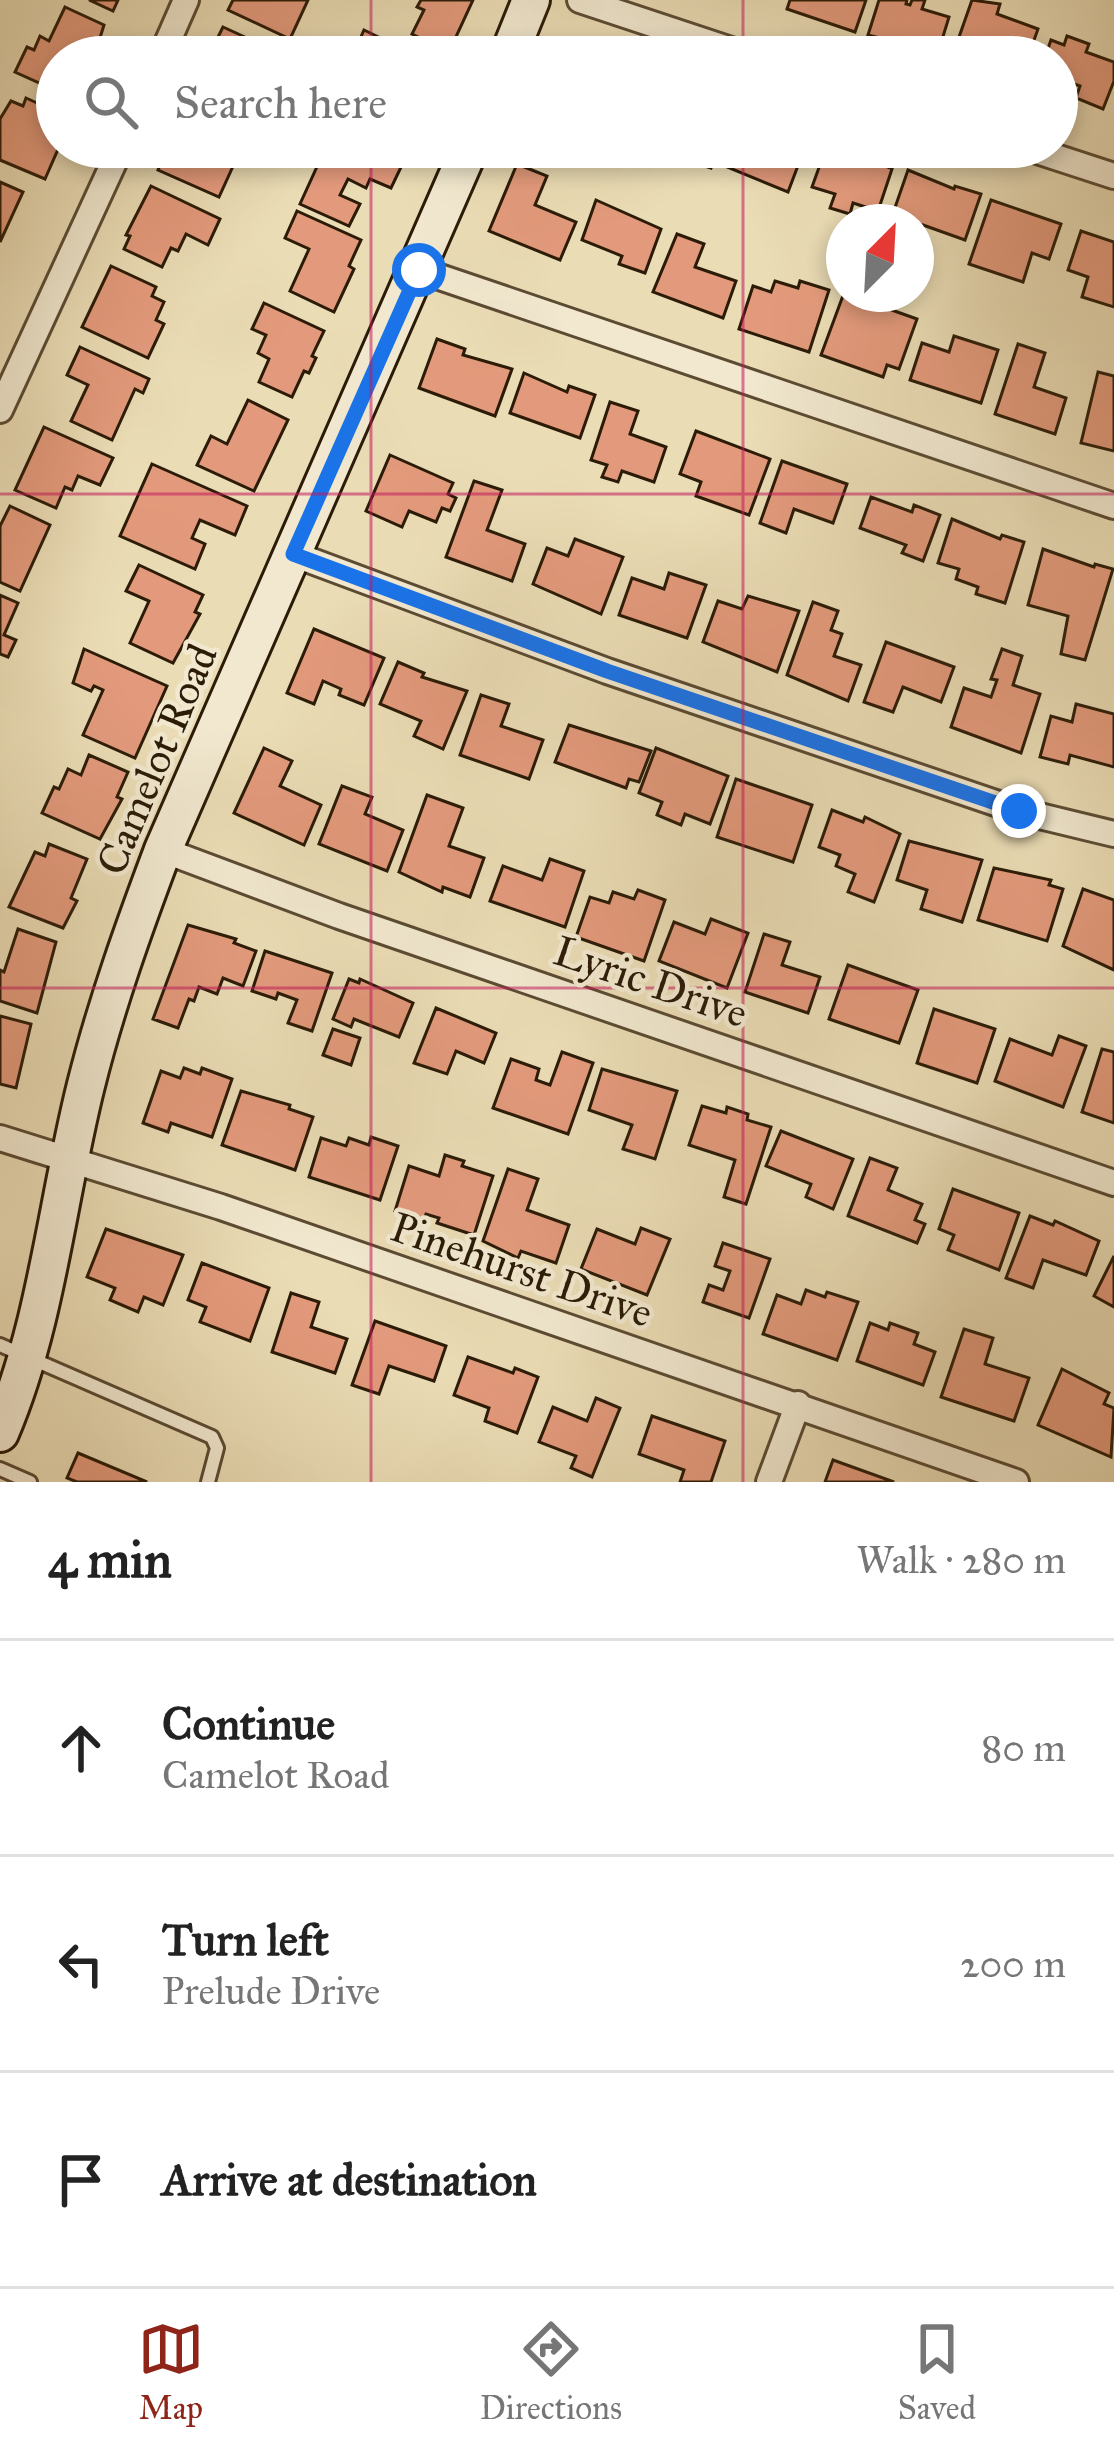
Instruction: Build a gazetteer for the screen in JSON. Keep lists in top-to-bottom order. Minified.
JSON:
{"streets":{"street":["Camelot Road","Lyric Drive","Pinehurst Drive"]},"crossings":[["Camelot Road","Lyric Drive"],["Camelot Road","Pinehurst Drive"]],"north":"top right","page":{"search":"Search here","heading":["4 min","Walk · 280 m"],"list":[["Continue","Camelot Road","80 m"],["Turn left","Prelude Drive","200 m"],"Arrive at destination"],"nav":["Map","Directions","Saved"]}}
